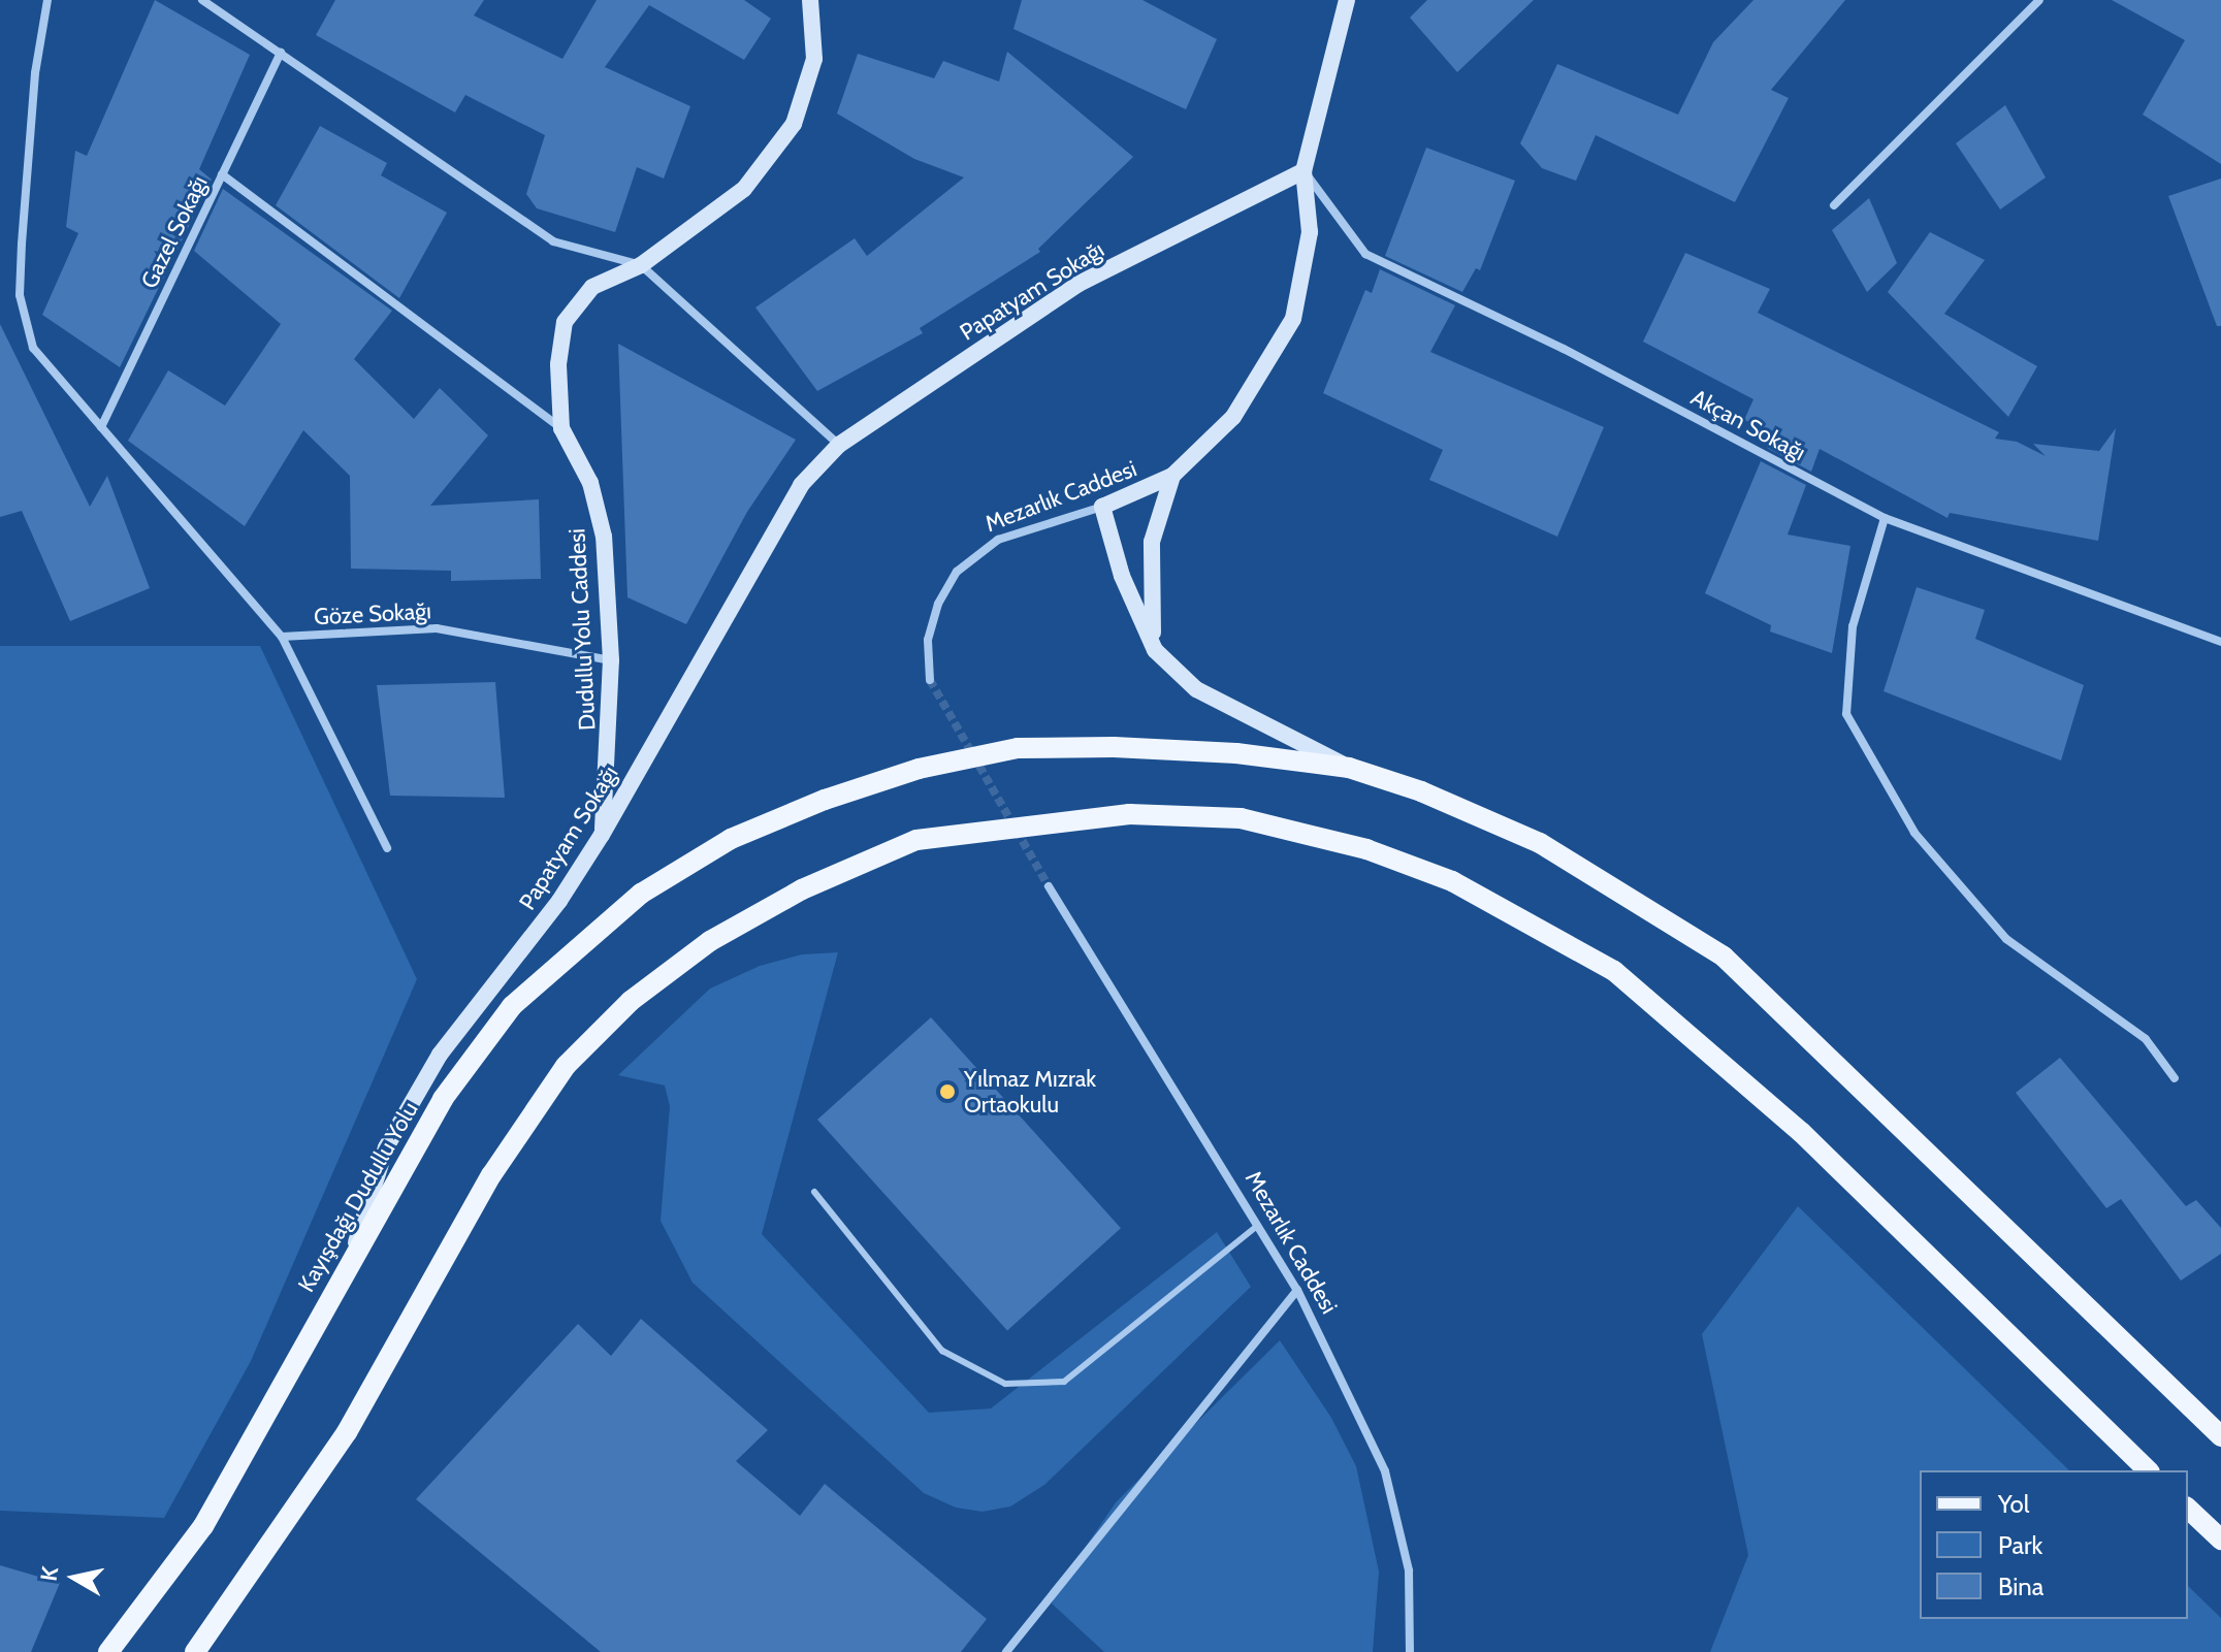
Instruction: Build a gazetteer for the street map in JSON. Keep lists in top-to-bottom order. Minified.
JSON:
{"streets":{"main road":["Papatyam Sokağı","Mezarlık Caddesi","Dudullu Yolu Caddesi","Kayışdağı Dudullu Yolu"],"street":["Gazel Sokağı","Akçan Sokağı","Göze Sokağı"]},"crossings":[["Papatyam Sokağı","Akçan Sokağı"],["Papatyam Sokağı","Mezarlık Caddesi"],["Papatyam Sokağı","Dudullu Yolu Caddesi"],["Papatyam Sokağı","Kayışdağı Dudullu Yolu"],["Akçan Sokağı","Mezarlık Caddesi"],["Göze Sokağı","Dudullu Yolu Caddesi"]],"places":["Yılmaz Mızrak Ortaokulu"],"legend":["Yol","Park","Bina"],"north":"left"}
